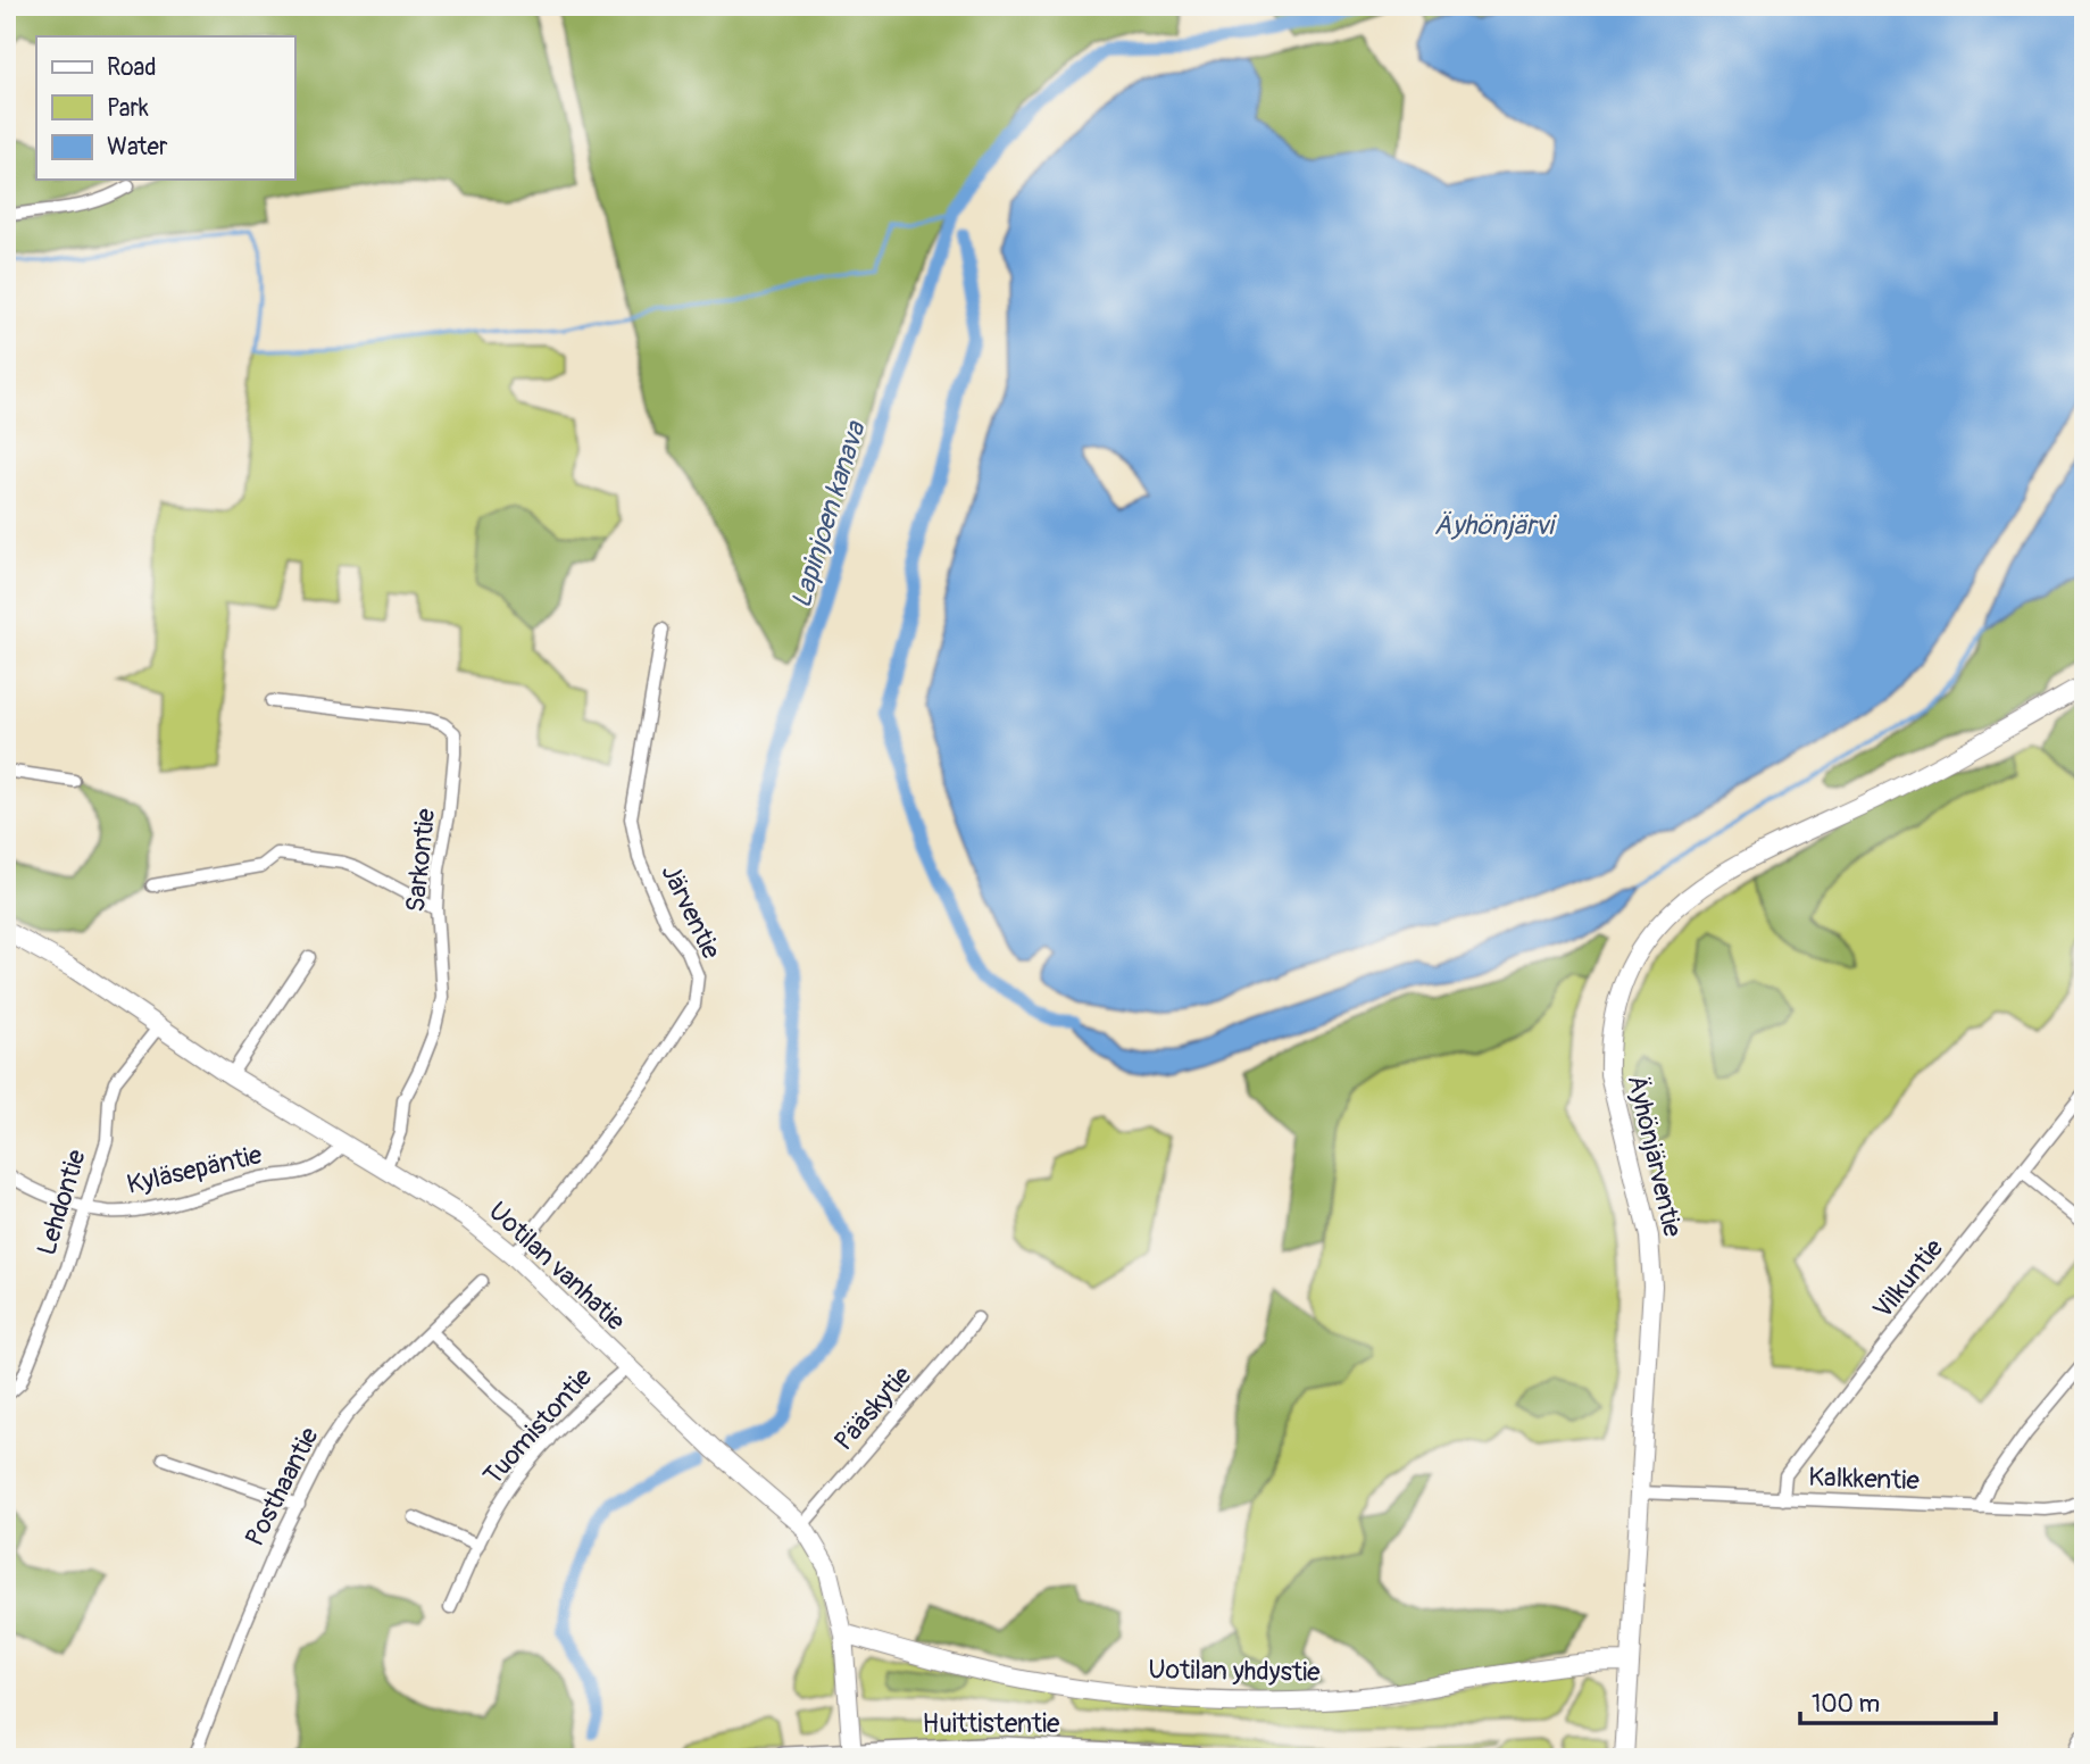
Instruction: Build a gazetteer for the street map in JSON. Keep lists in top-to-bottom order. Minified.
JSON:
{"streets":{"highway":["Huittistentie"],"main road":["Äyhönjärventie","Uotilan vanhatie","Uotilan yhdystie"],"street":["Sarkontie","Järventie","Kyläsepäntie","Lehdontie","Vilkuntie","Pääskytie","Tuomistontie","Kalkkentie","Posthaantie"]},"crossings":[["Sarkontie","Uotilan vanhatie"],["Järventie","Uotilan vanhatie"],["Äyhönjärventie","Kalkkentie"],["Äyhönjärventie","Uotilan yhdystie"],["Kyläsepäntie","Lehdontie"],["Kyläsepäntie","Uotilan vanhatie"],["Lehdontie","Uotilan vanhatie"],["Uotilan vanhatie","Pääskytie"],["Uotilan vanhatie","Tuomistontie"],["Uotilan vanhatie","Uotilan yhdystie"],["Uotilan vanhatie","Huittistentie"],["Vilkuntie","Kalkkentie"]],"water":["Lapinjoen kanava","Äyhönjärvi"],"legend":["Road","Park","Water"],"scale_bar":"100 m"}
